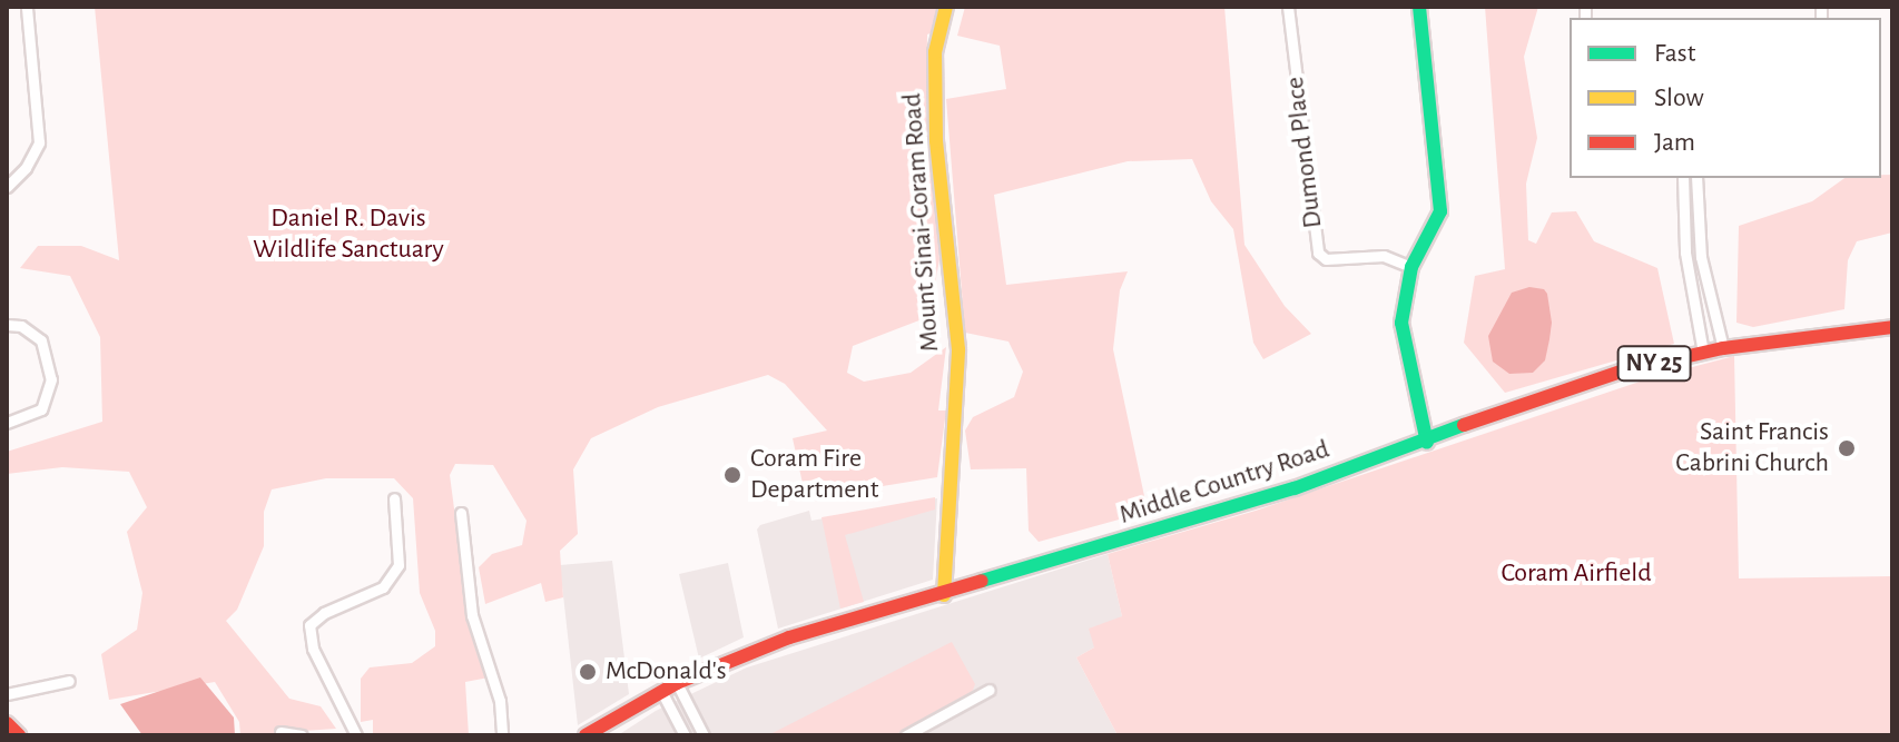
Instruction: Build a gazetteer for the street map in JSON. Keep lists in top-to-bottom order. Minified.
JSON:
{"streets":{"main road":["Mount Sinai-Coram Road","NY 25","Middle Country Road"],"street":["Dumond Place"]},"crossings":[["Mount Sinai-Coram Road","Middle Country Road"]],"parks":["Daniel R. Davis Wildlife Sanctuary","Coram Airfield"],"places":["Saint Francis Cabrini Church","Coram Fire Department","McDonald's"],"legend":["Fast","Slow","Jam"]}
